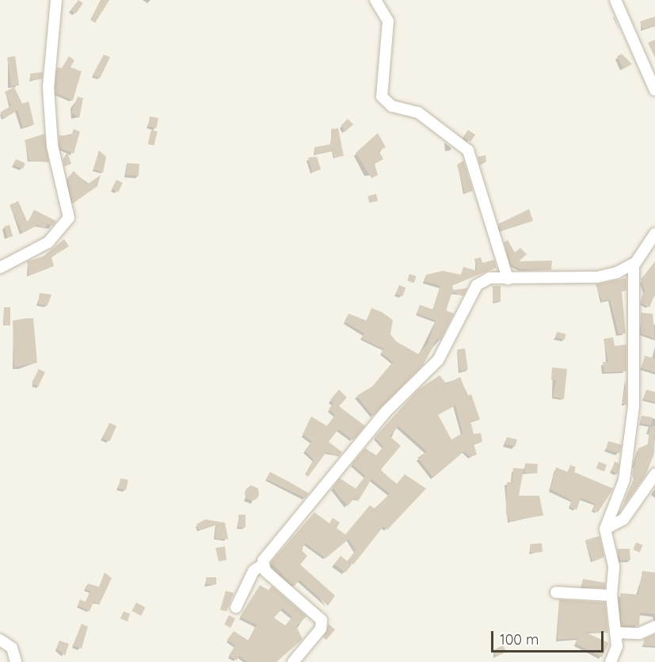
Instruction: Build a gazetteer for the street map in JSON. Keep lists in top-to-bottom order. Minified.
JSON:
{"scale_bar":"100 m"}
